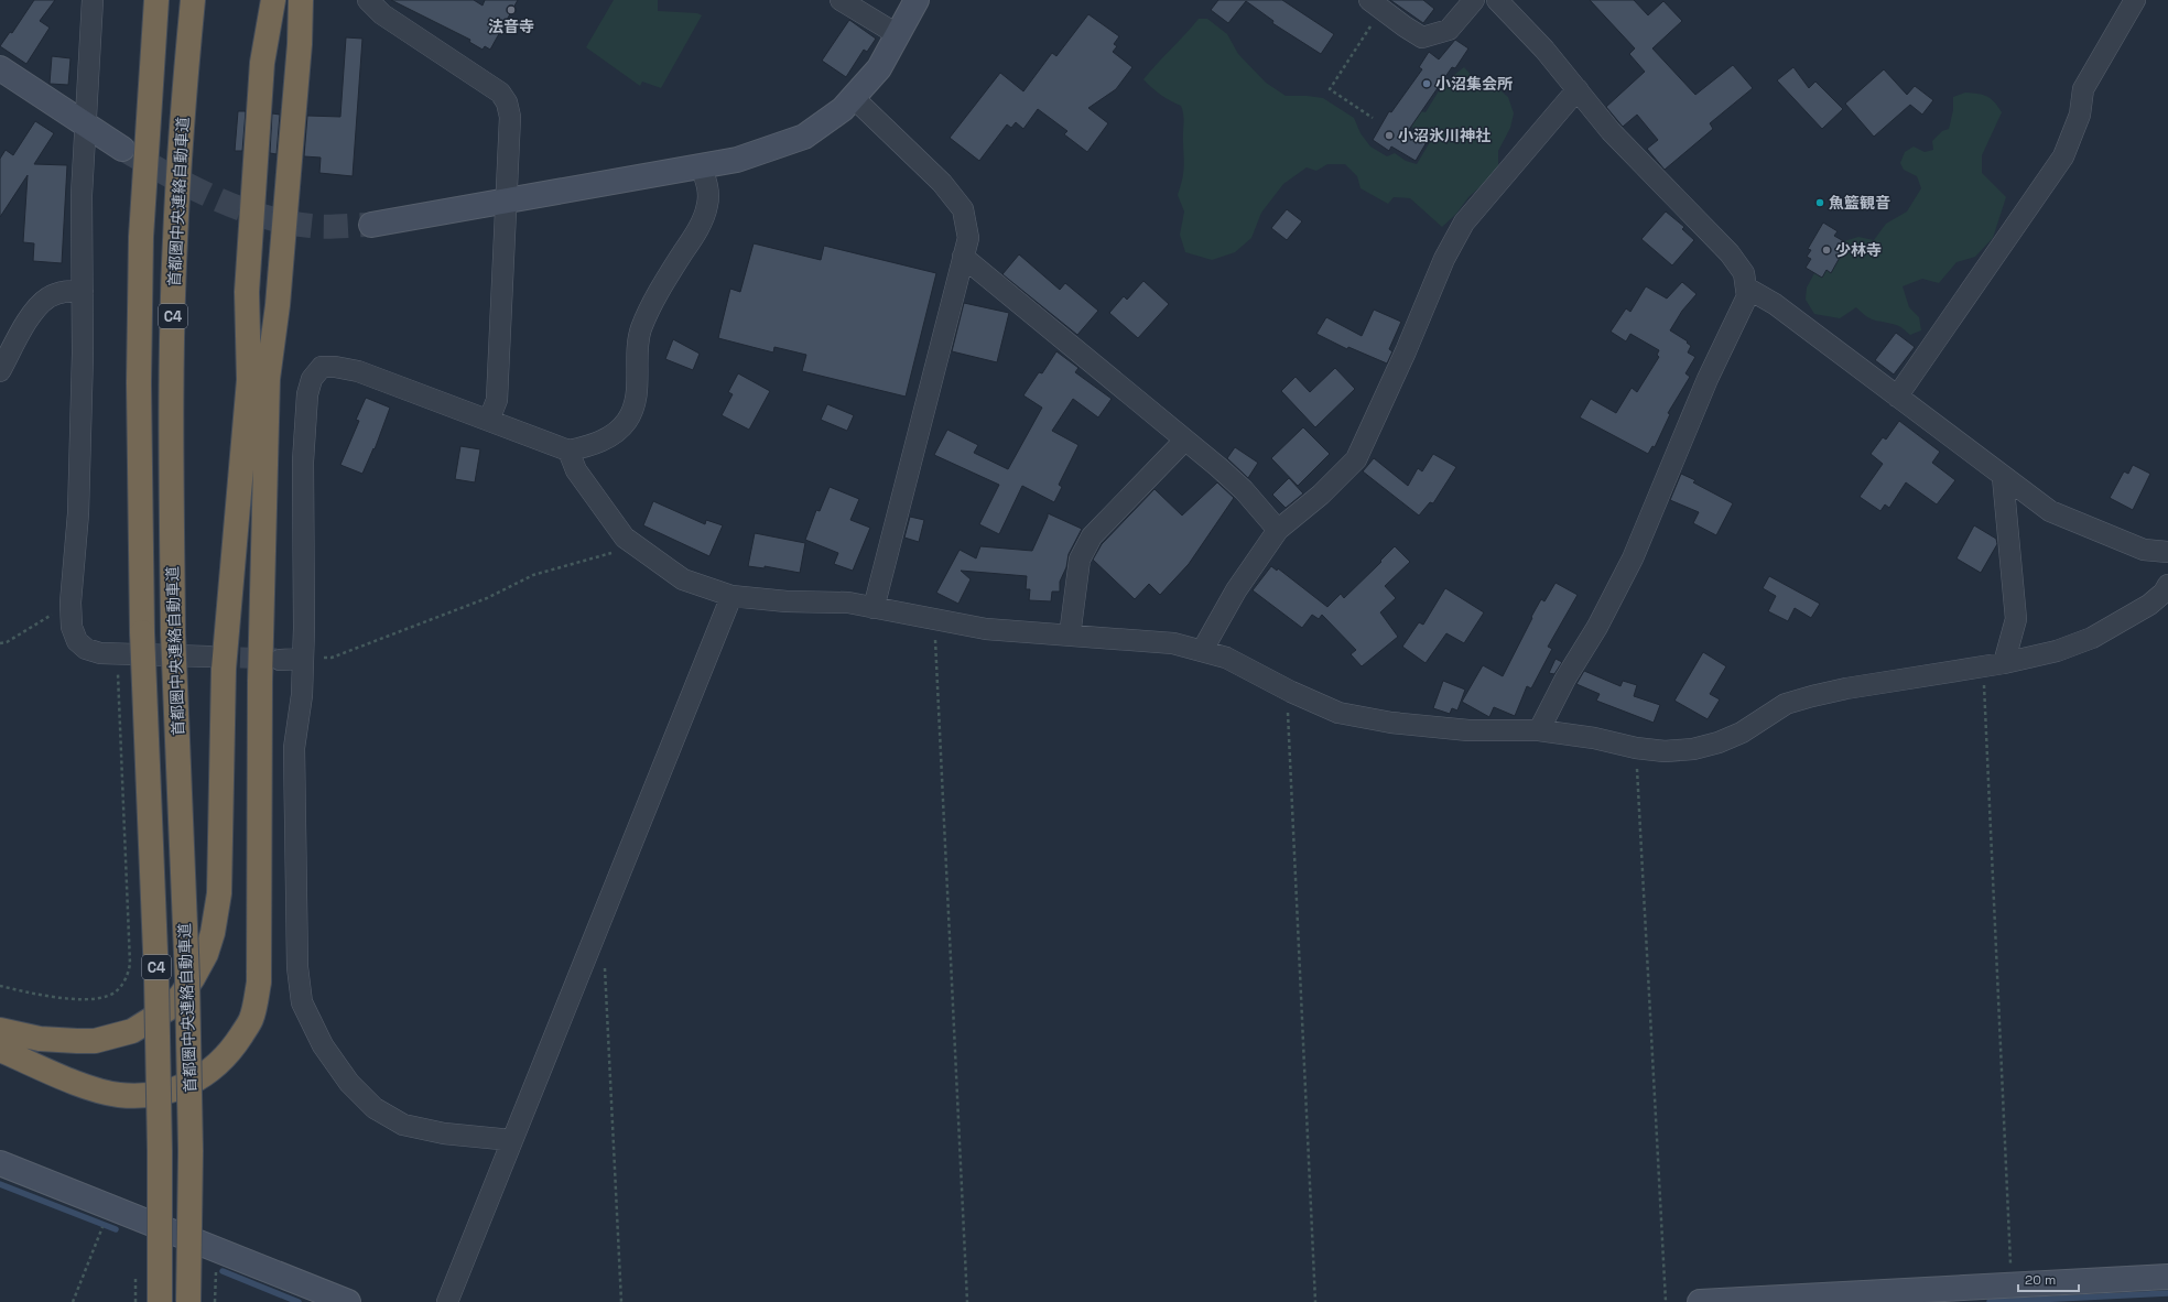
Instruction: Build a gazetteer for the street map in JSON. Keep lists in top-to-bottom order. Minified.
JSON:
{"streets":{"highway":["首都圏中央連絡自動車道","C4"]},"places":["法音寺","小沼集会所","小沼氷川神社","魚籃観音","少林寺"],"scale_bar":"20 m"}
